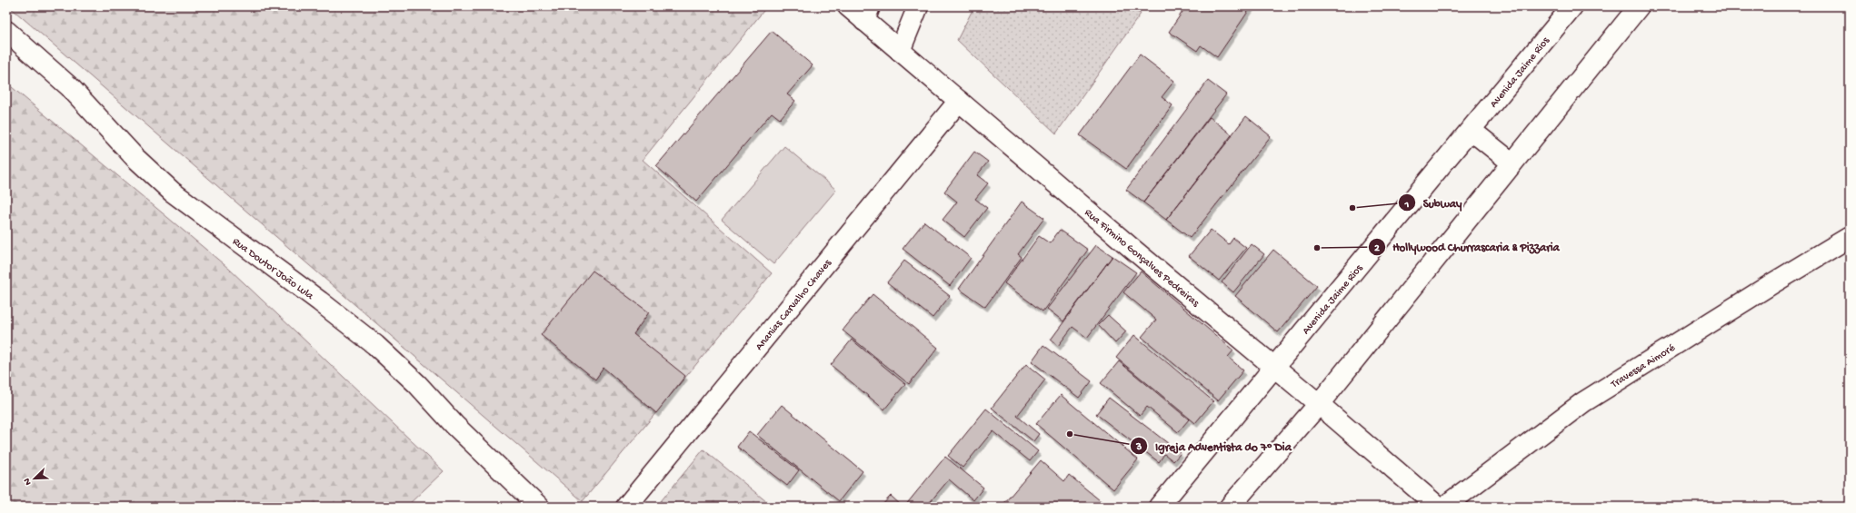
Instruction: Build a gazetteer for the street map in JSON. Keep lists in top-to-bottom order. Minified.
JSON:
{"streets":{"street":["Avenida Jaime Rios","Rua Firmino Gonçalves Pedreiras","Rua Doutor João Lula","Ananias Carvalho Chaves","Travessa Aimoré"]},"crossings":[["Avenida Jaime Rios","Rua Firmino Gonçalves Pedreiras"],["Rua Firmino Gonçalves Pedreiras","Ananias Carvalho Chaves"]],"places":["Subway","Hollywood Churrascaria & Pizzaria","Igreja Adventista do 7º Dia"],"north":"bottom left"}
